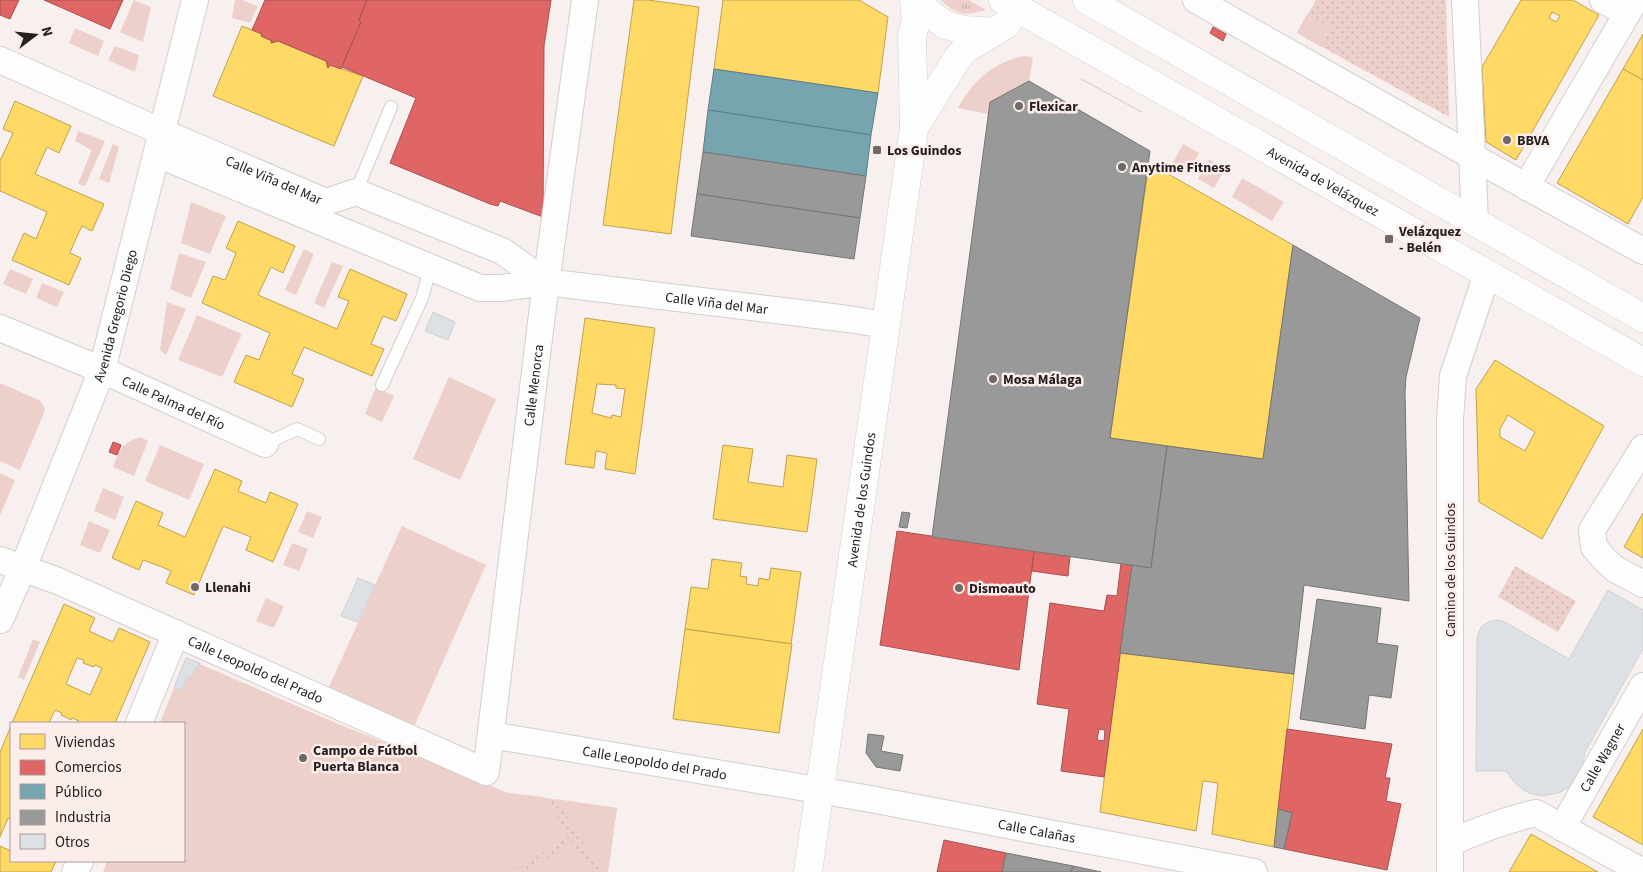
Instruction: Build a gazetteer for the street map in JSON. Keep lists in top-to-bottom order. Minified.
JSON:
{"streets":{"main road":["Avenida de Velázquez","Avenida de los Guindos"],"street":["Calle Viña del Mar","Avenida Gregorio Diego","Calle Menorca","Calle Palma del Río","Camino de los Guindos","Calle Leopoldo del Prado","Calle Wagner","Calle Calañas"]},"crossings":[["Calle Viña del Mar","Avenida Gregorio Diego"],["Calle Viña del Mar","Calle Menorca"],["Calle Viña del Mar","Avenida de los Guindos"],["Avenida de Velázquez","Avenida de los Guindos"],["Avenida de Velázquez","Camino de los Guindos"],["Avenida Gregorio Diego","Calle Palma del Río"],["Avenida Gregorio Diego","Calle Leopoldo del Prado"],["Calle Menorca","Calle Leopoldo del Prado"],["Avenida de los Guindos","Calle Leopoldo del Prado"],["Avenida de los Guindos","Calle Calañas"],["Calle Leopoldo del Prado","Calle Calañas"]],"places":{"other":["Flexicar","BBVA","Anytime Fitness","Mosa Málaga","Llenahi","Dismoauto","Campo de Fútbol Puerta Blanca"],"transit":["Los Guindos","Velázquez - Belén"]},"legend":["Viviendas","Comercios","Público","Industria","Otros"],"north":"right"}
